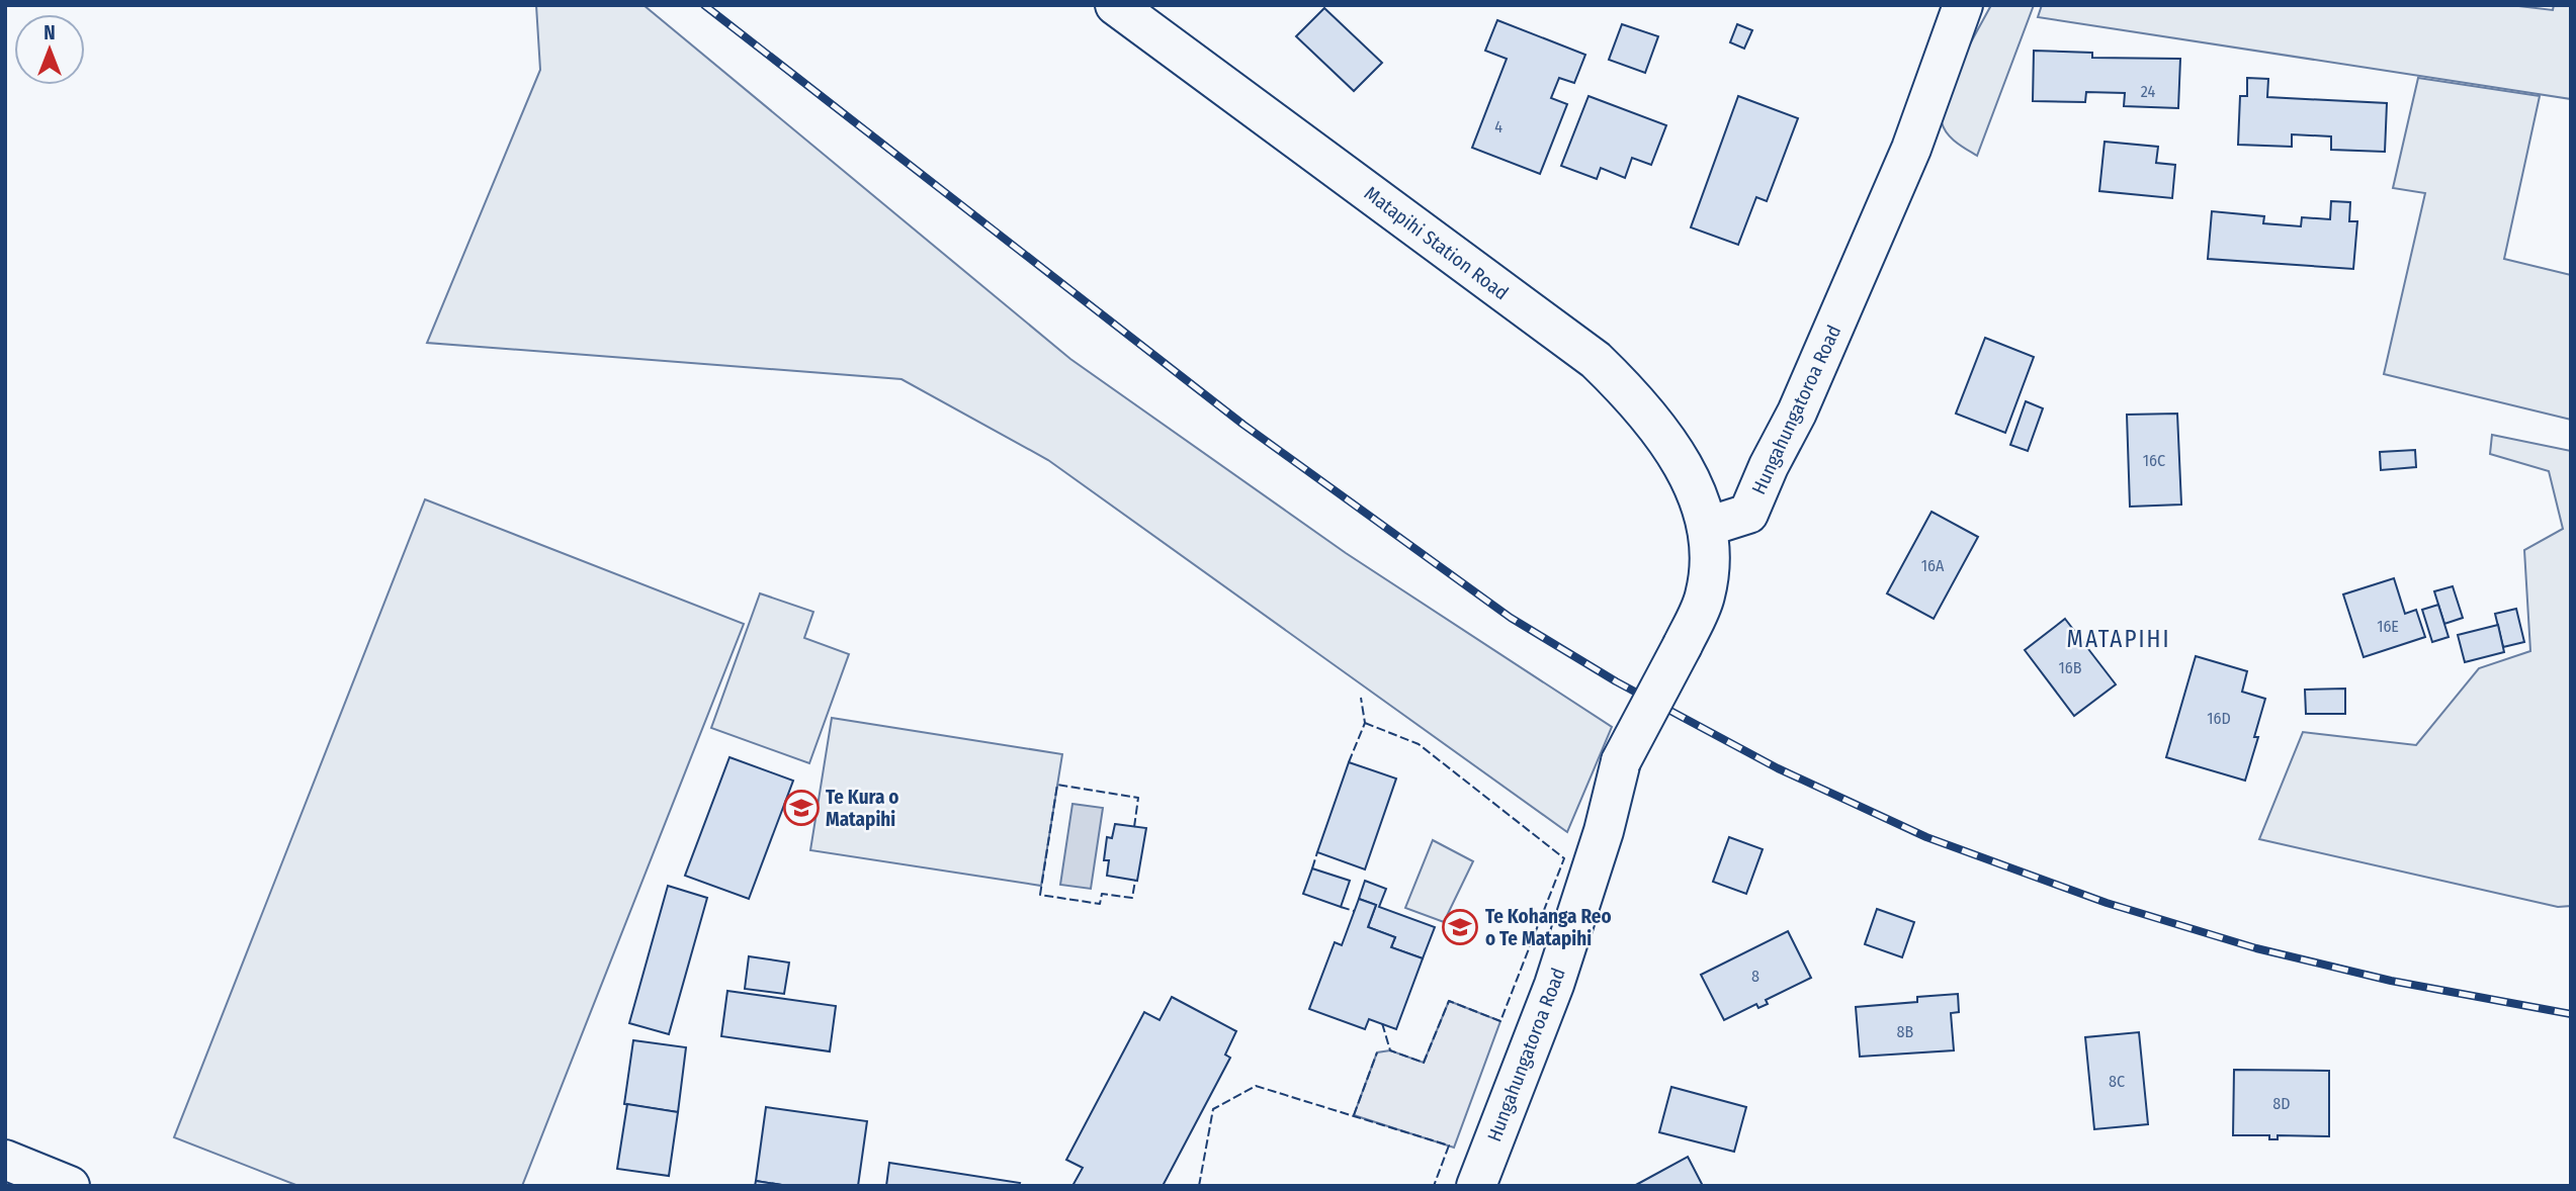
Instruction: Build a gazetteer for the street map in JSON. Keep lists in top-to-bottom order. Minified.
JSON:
{"streets":{"street":["Matapihi Station Road","Hungahungatoroa Road"]},"crossings":[["Matapihi Station Road","Hungahungatoroa Road"]],"districts":["MATAPIHI"],"places":{"school or university":["Te Kura o Matapihi","Te Kohanga Reo o Te Matapihi"]},"house_numbers":["24","4","16C","16A","16E","16B","16D","8","8B","8C","8D"],"north":"top"}
